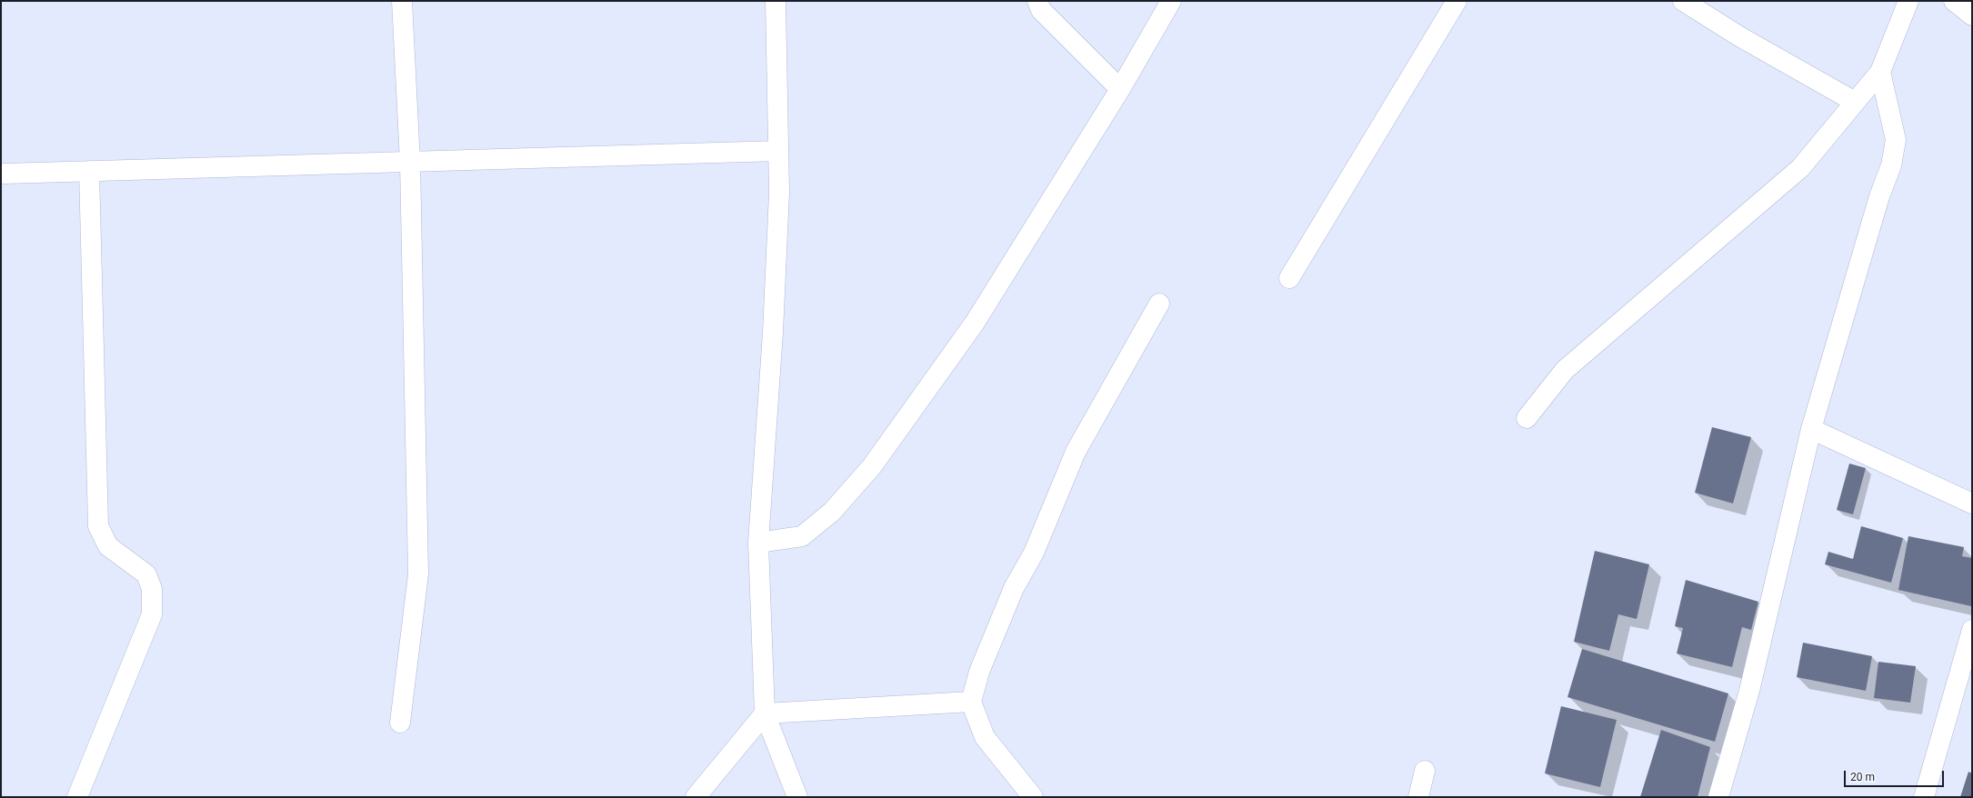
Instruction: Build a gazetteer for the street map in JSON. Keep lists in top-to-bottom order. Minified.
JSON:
{"scale_bar":"20 m"}
